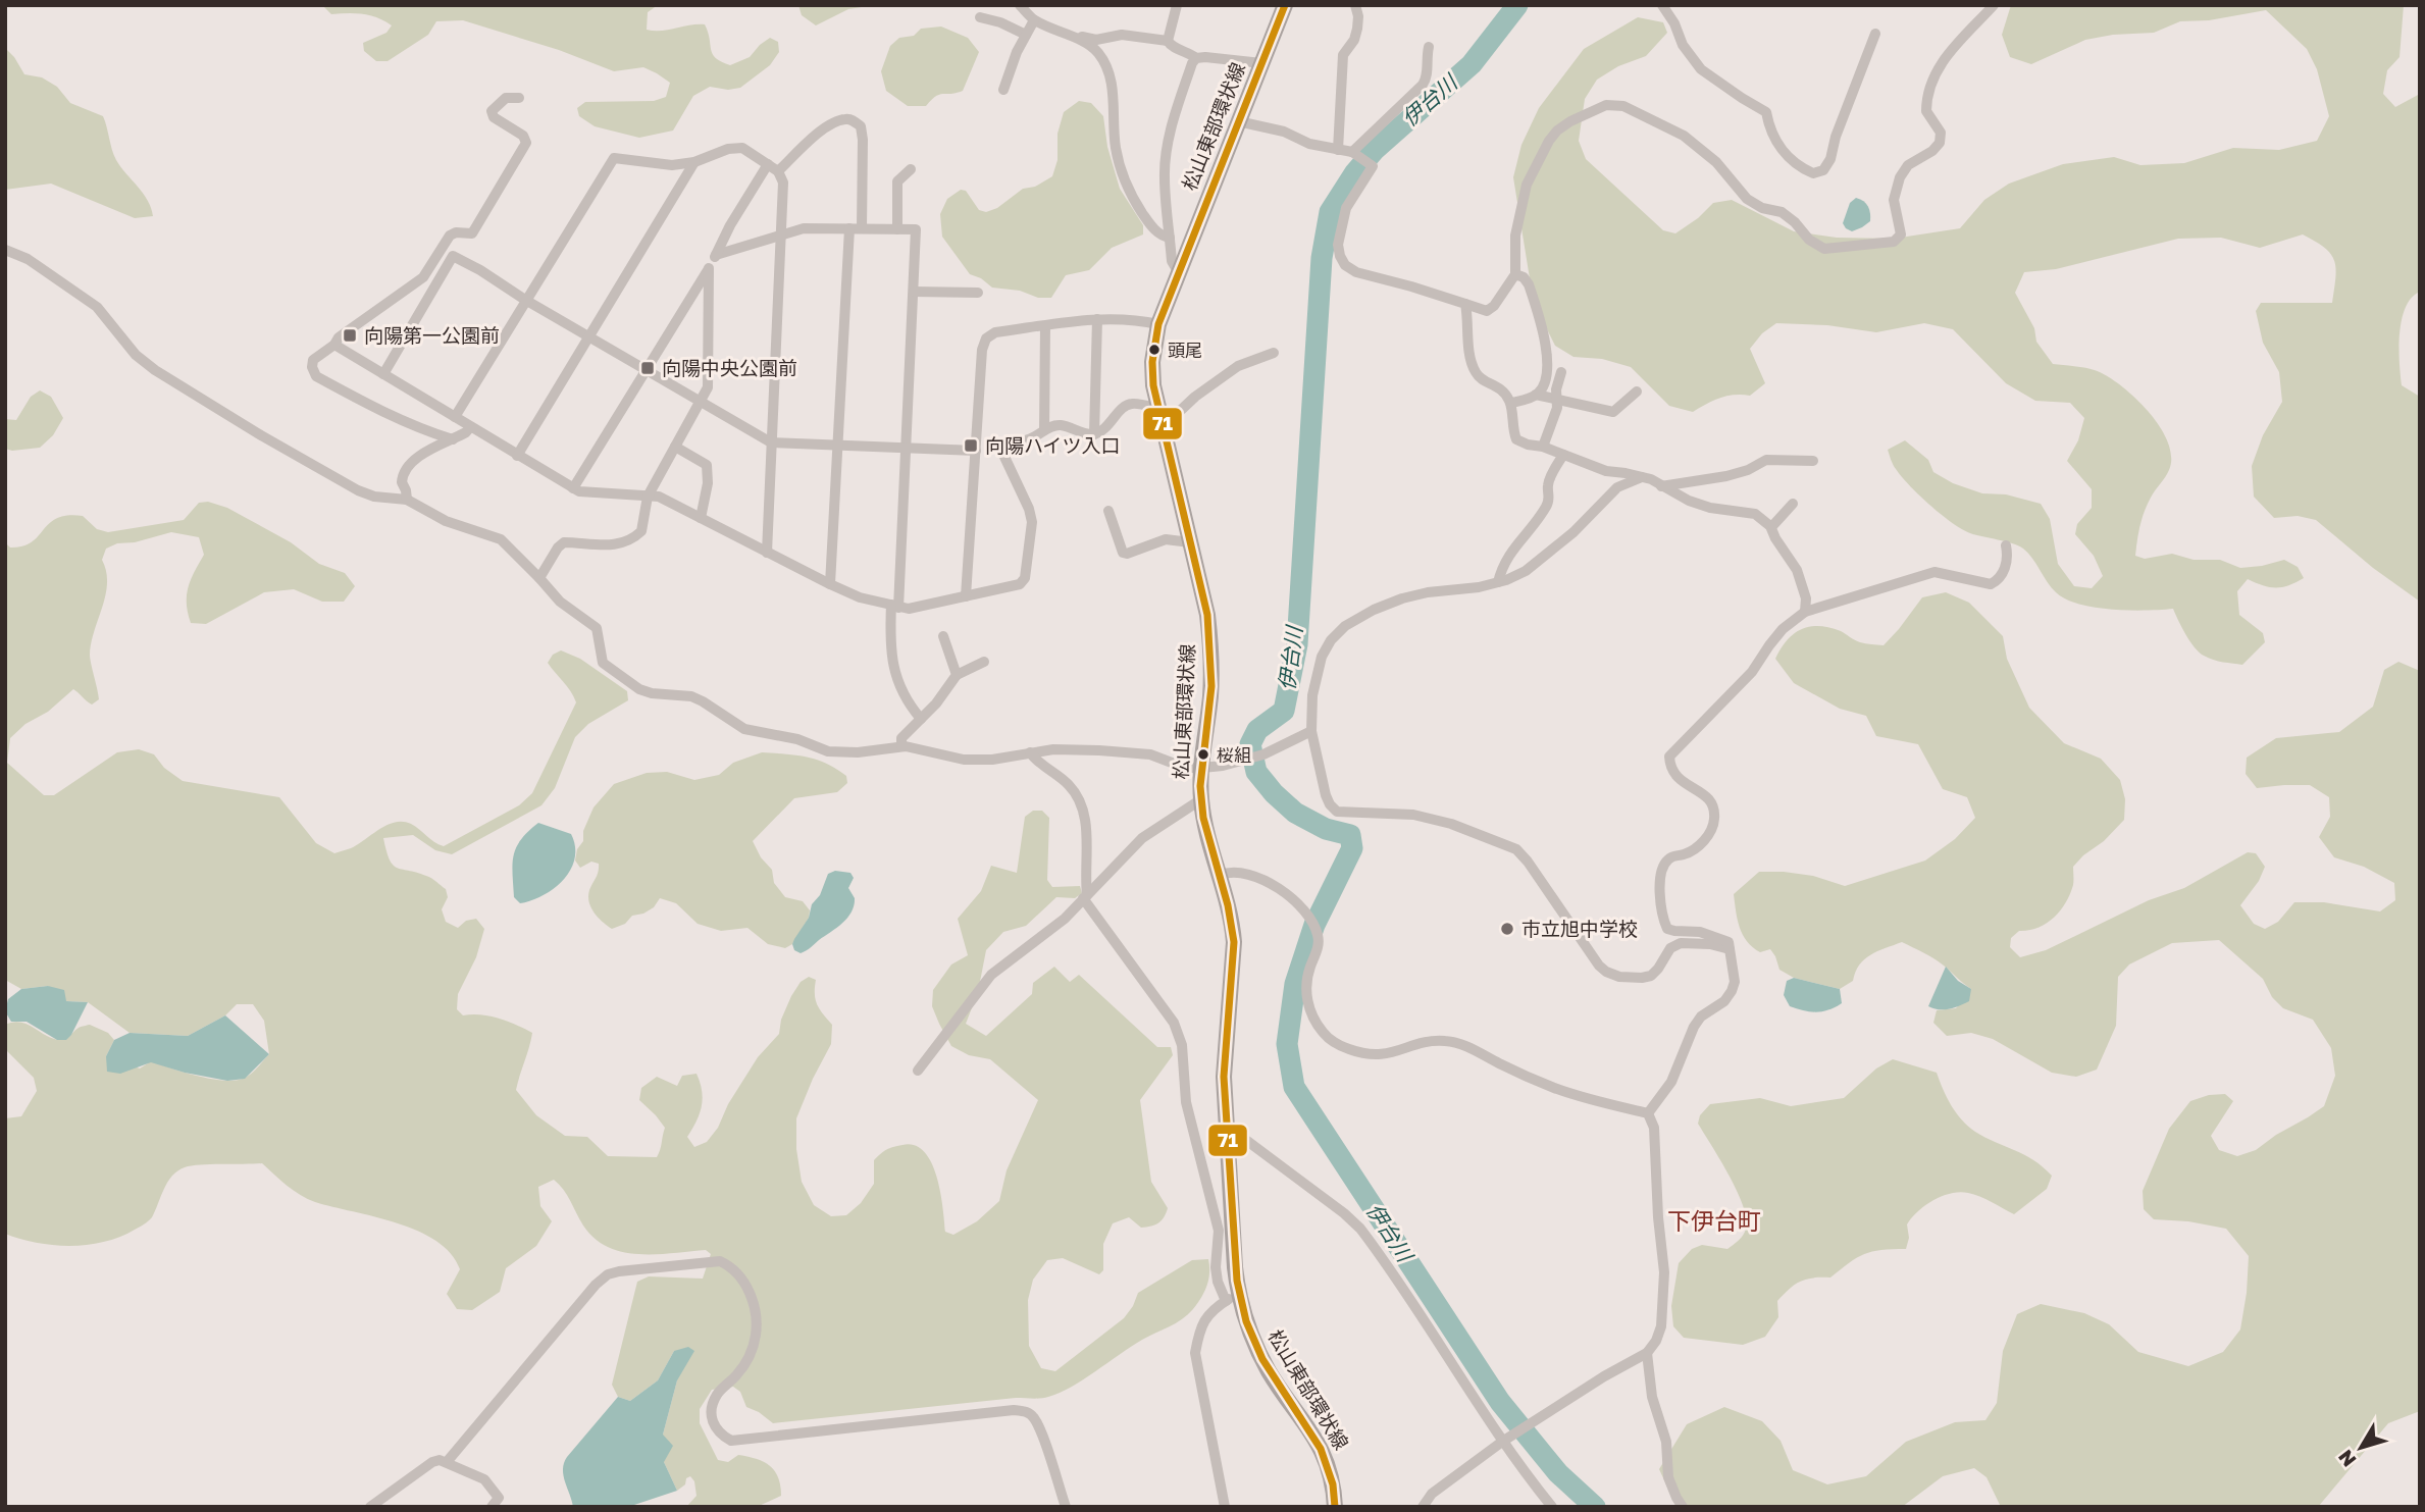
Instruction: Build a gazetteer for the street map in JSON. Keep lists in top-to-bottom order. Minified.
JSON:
{"streets":{"main road":["松山東部環状線"]},"districts":["下伊台町"],"water":["伊台川"],"places":{"transit":["向陽第一公園前","向陽中央公園前","向陽ハイツ入口"],"other":["頭尾","桜組","市立旭中学校"]},"lines":["transit line 71"],"north":"bottom left"}
